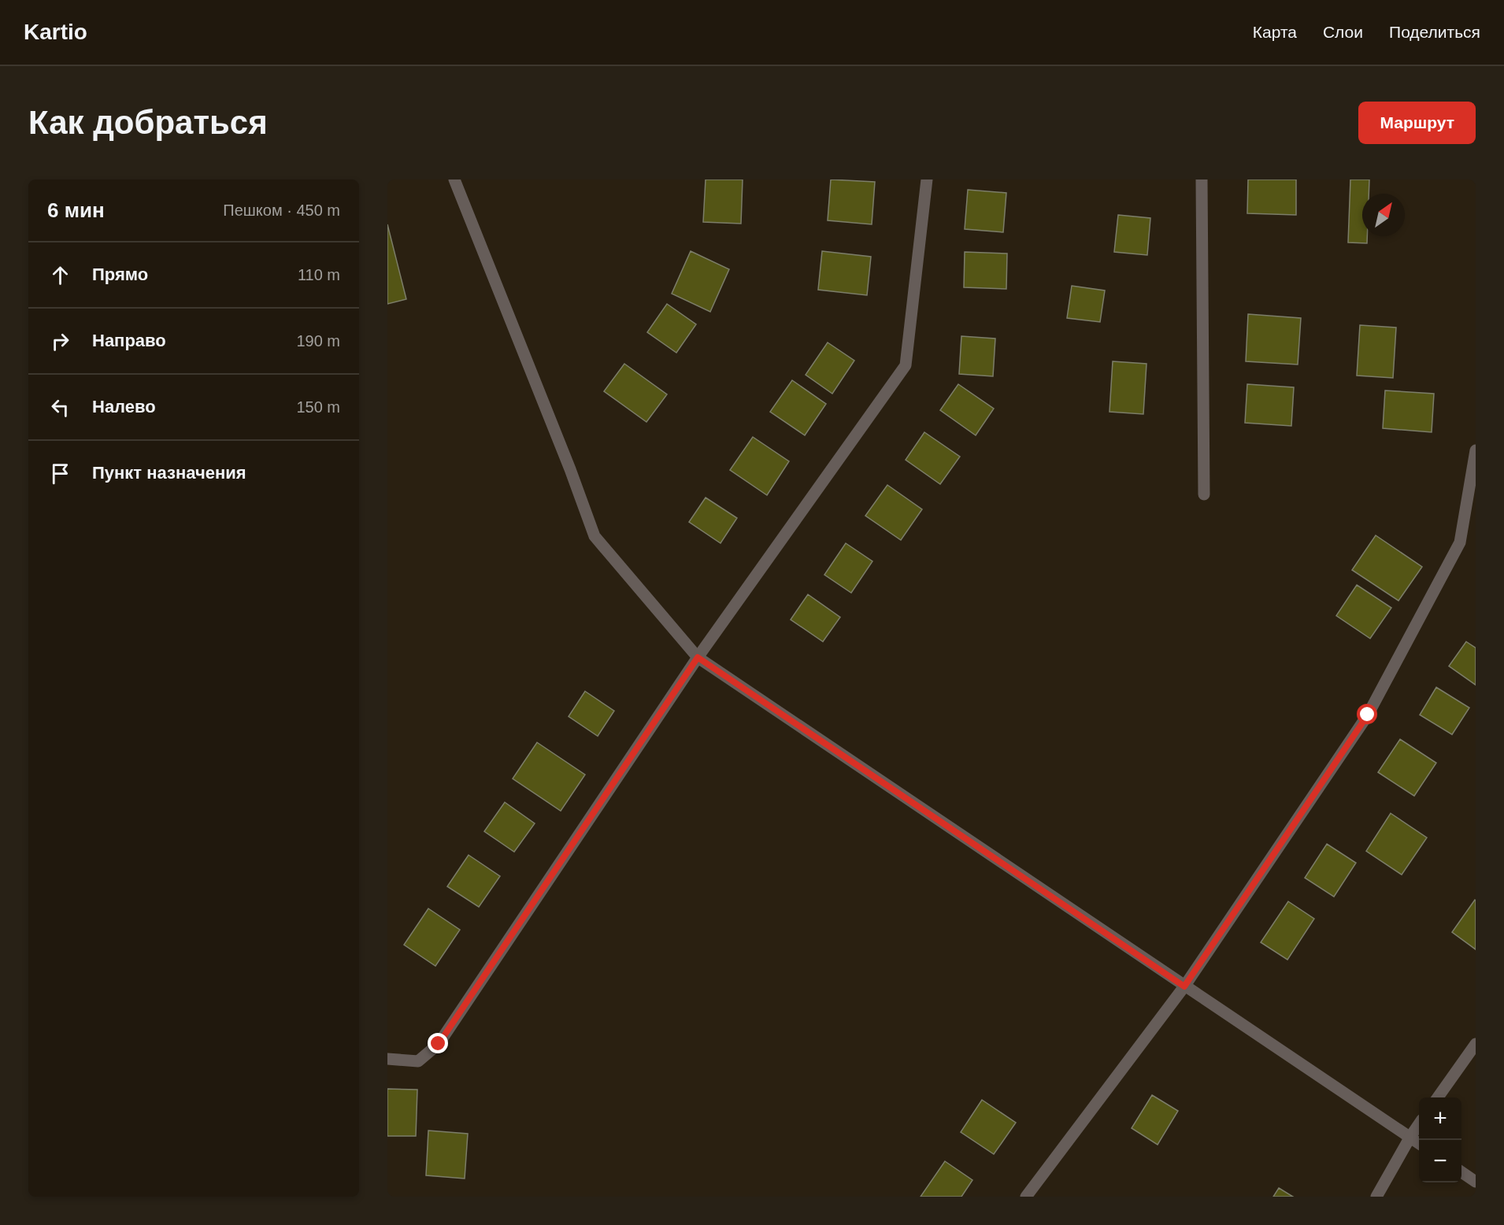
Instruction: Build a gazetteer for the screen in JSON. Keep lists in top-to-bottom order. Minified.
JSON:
{"north":"top right","page":{"header":"Kartio","nav":["Карта","Слои","Поделиться"],"buttons":"Маршрут","title":"Как добраться","heading":["6 мин","Пешком · 450 m"],"list":[["Прямо","110 m"],["Направо","190 m"],["Налево","150 m"],"Пункт назначения"],"map_buttons":["+","−"]}}
